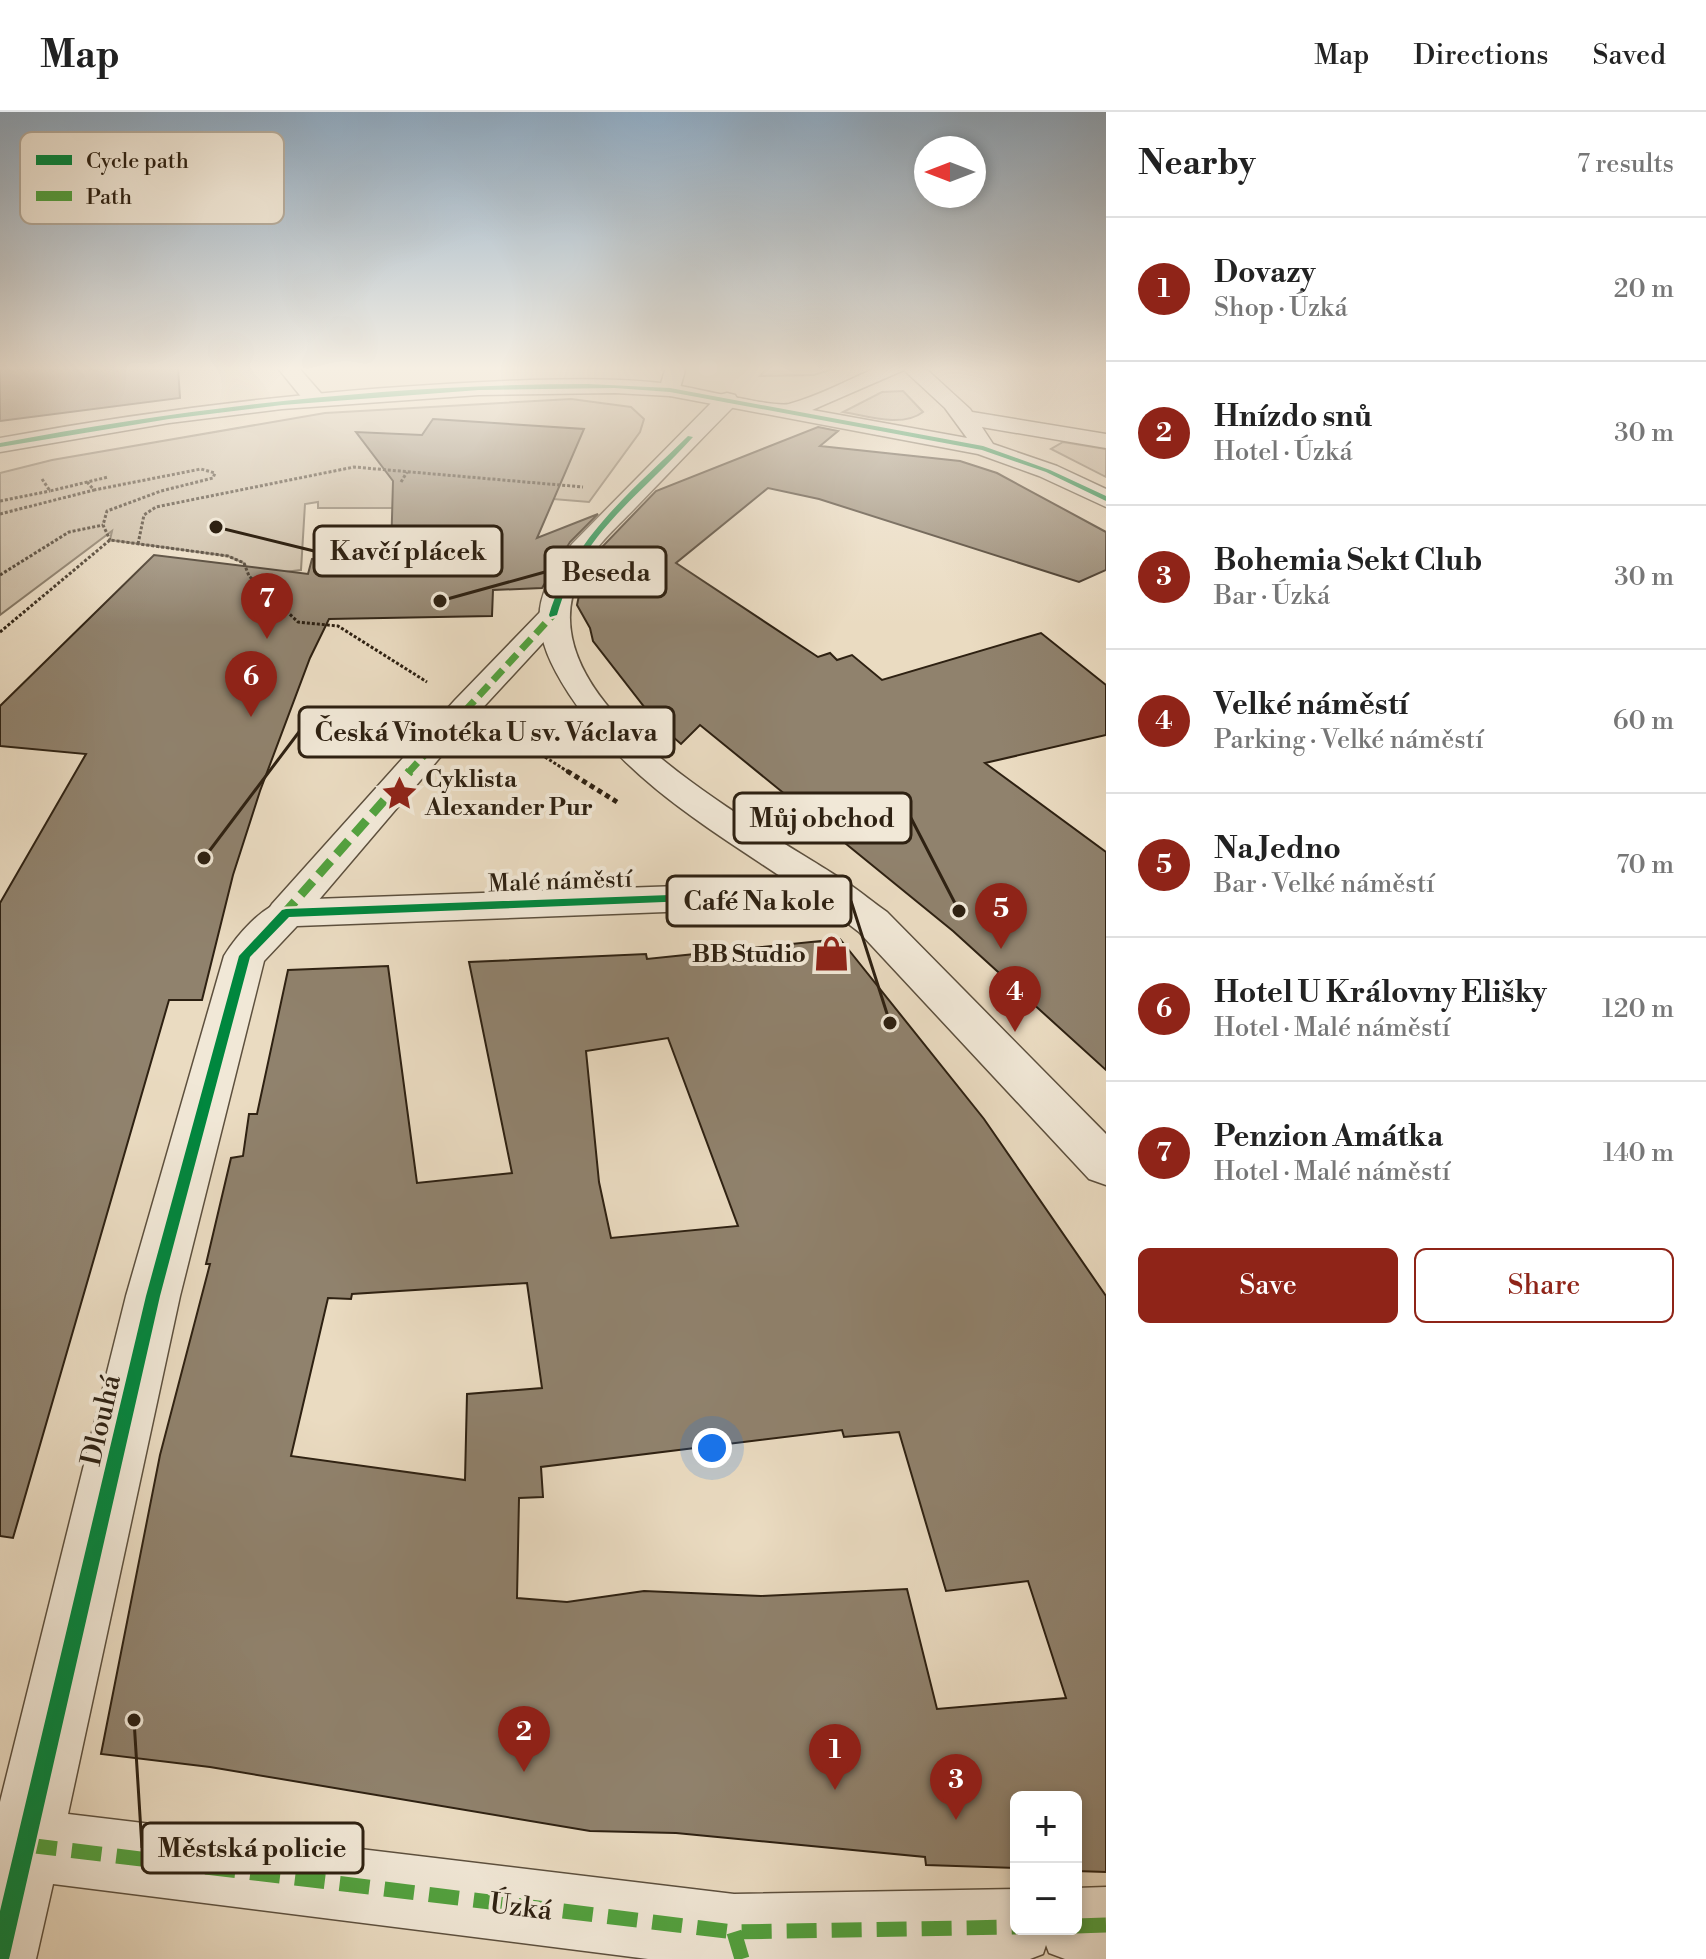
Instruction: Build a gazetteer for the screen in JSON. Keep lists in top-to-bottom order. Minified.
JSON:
{"streets":{"street":["Malé náměstí","Dlouhá","Úzká"]},"crossings":[["Malé náměstí","Dlouhá"],["Dlouhá","Úzká"]],"places":{"other":["Kavčí plácek","Beseda","Česká Vinotéka U sv. Václava","Můj obchod","Café Na kole","Městská policie"],"place":["Cyklista Alexander Pur"],"shop":["BB Studio"]},"legend":["Cycle path","Path"],"north":"left","page":{"header":"Map","nav":["Map","Directions","Saved"],"heading":["Nearby","7 results"],"list":[{"mark":"1","name":"Dovazy","note":"Shop · Úzká","value":"20 m"},{"mark":"2","name":"Hnízdo snů","note":"Hotel · Úzká","value":"30 m"},{"mark":"3","name":"Bohemia Sekt Club","note":"Bar · Úzká","value":"30 m"},{"mark":"4","name":"Velké náměstí","note":"Parking · Velké náměstí","value":"60 m"},{"mark":"5","name":"Na Jedno","note":"Bar · Velké náměstí","value":"70 m"},{"mark":"6","name":"Hotel U Královny Elišky","note":"Hotel · Malé náměstí","value":"120 m"},{"mark":"7","name":"Penzion Amátka","note":"Hotel · Malé náměstí","value":"140 m"}],"pins":["7","6","5","4","2","1","3"],"buttons":["Save","Share"],"map_buttons":["+","−"]}}
